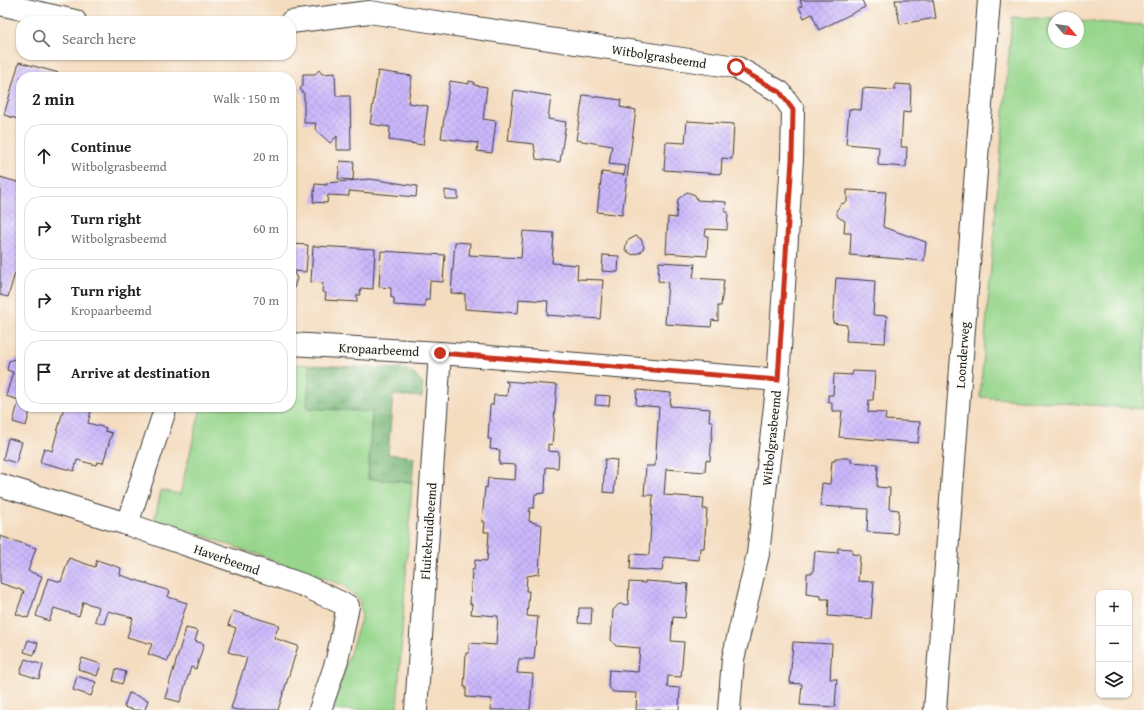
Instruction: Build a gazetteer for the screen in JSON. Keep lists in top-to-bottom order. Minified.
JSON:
{"streets":{"street":["Witbolgrasbeemd","Kropaarbeemd","Loonderweg","Fluitekruidbeemd","Haverbeemd"]},"crossings":[["Witbolgrasbeemd","Kropaarbeemd"],["Kropaarbeemd","Fluitekruidbeemd"]],"north":"bottom right","page":{"search":"Search here","heading":["2 min","Walk · 150 m"],"list":[["Continue","Witbolgrasbeemd","20 m"],["Turn right","Witbolgrasbeemd","60 m"],["Turn right","Kropaarbeemd","70 m"],"Arrive at destination"],"map_buttons":["+","−"]}}
